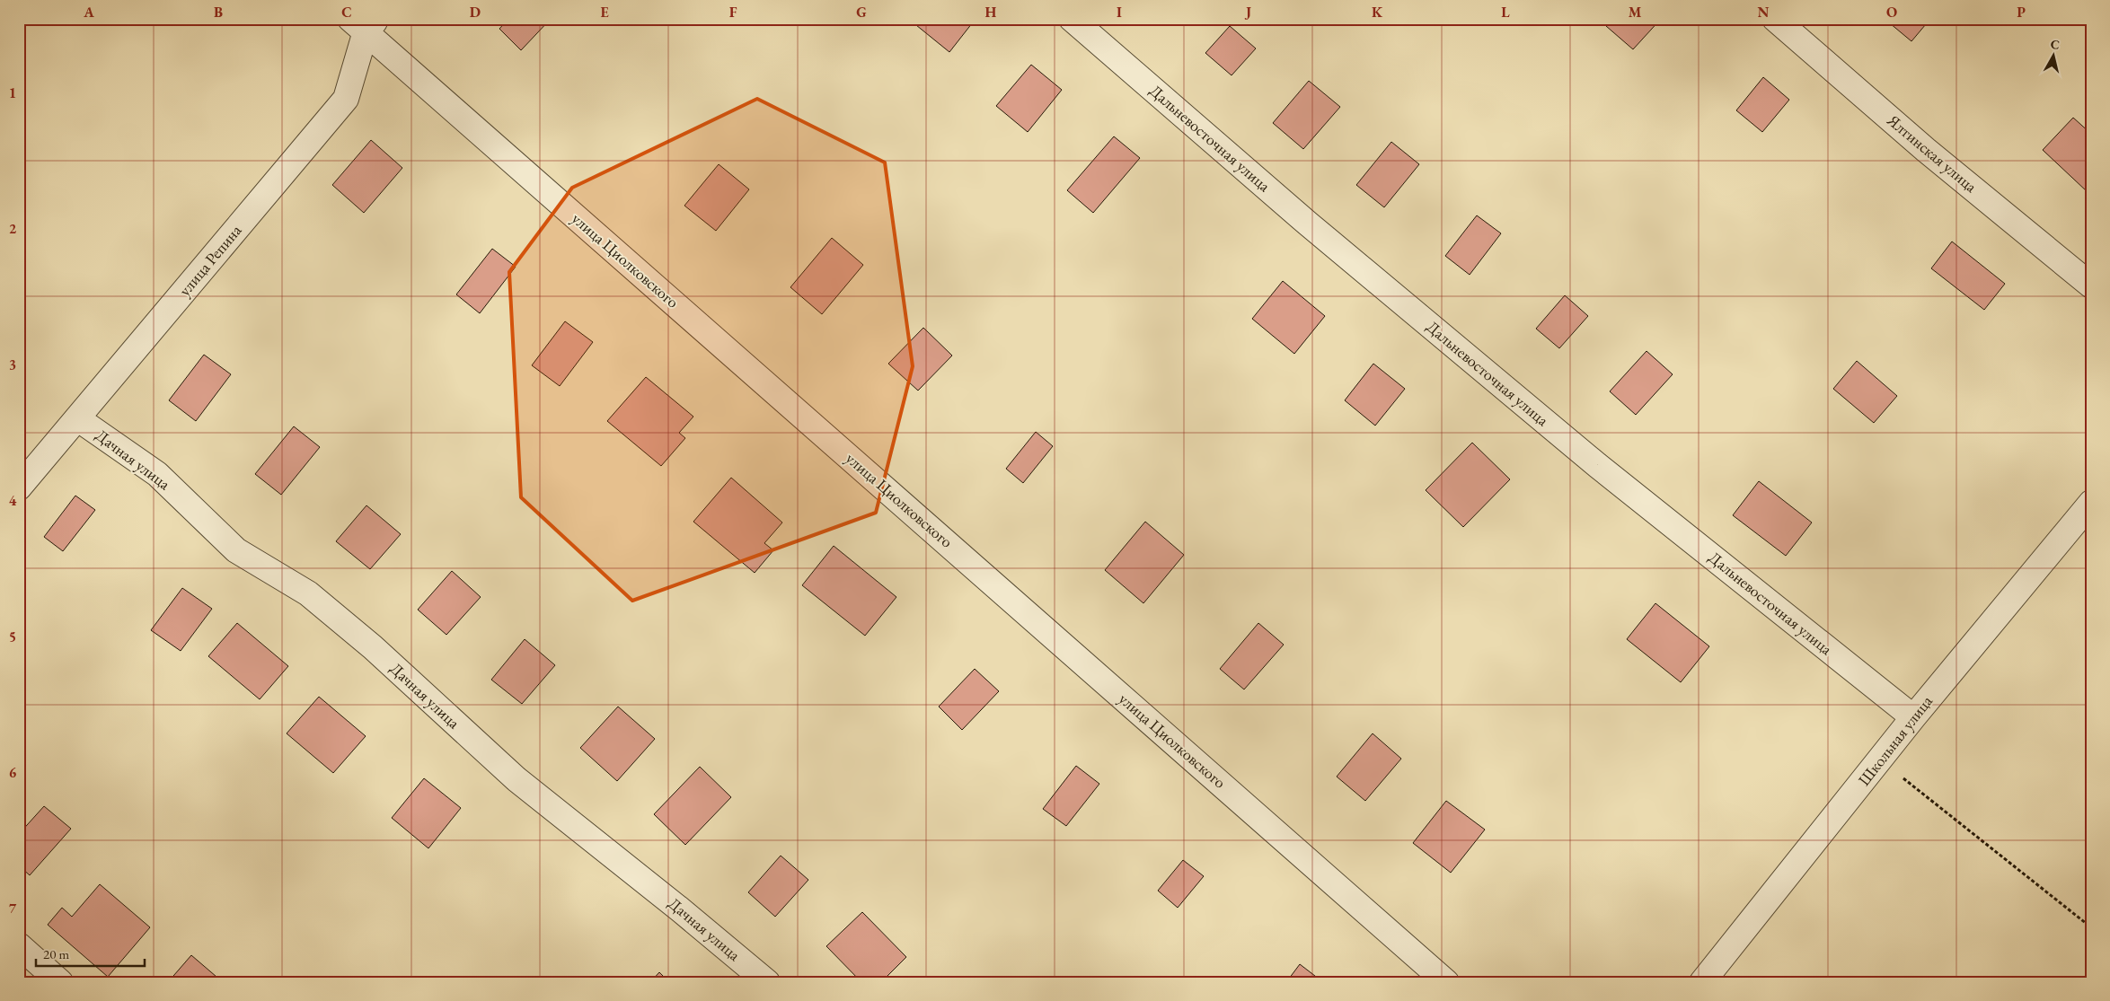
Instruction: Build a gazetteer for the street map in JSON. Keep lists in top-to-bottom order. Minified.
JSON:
{"streets":{"street":["Дальневосточная улица","Ялтинская улица","улица Репина","улица Циолковского","Дачная улица","Школьная улица"]},"crossings":[["Дальневосточная улица","Школьная улица"],["улица Репина","улица Циолковского"],["улица Репина","Дачная улица"]],"scale_bar":"20 m","north":"top","grid":{"columns":["A","B","C","D","E","F","G","H","I","J","K","L","M","N","O","P"],"rows":["1","2","3","4","5","6","7"]}}
